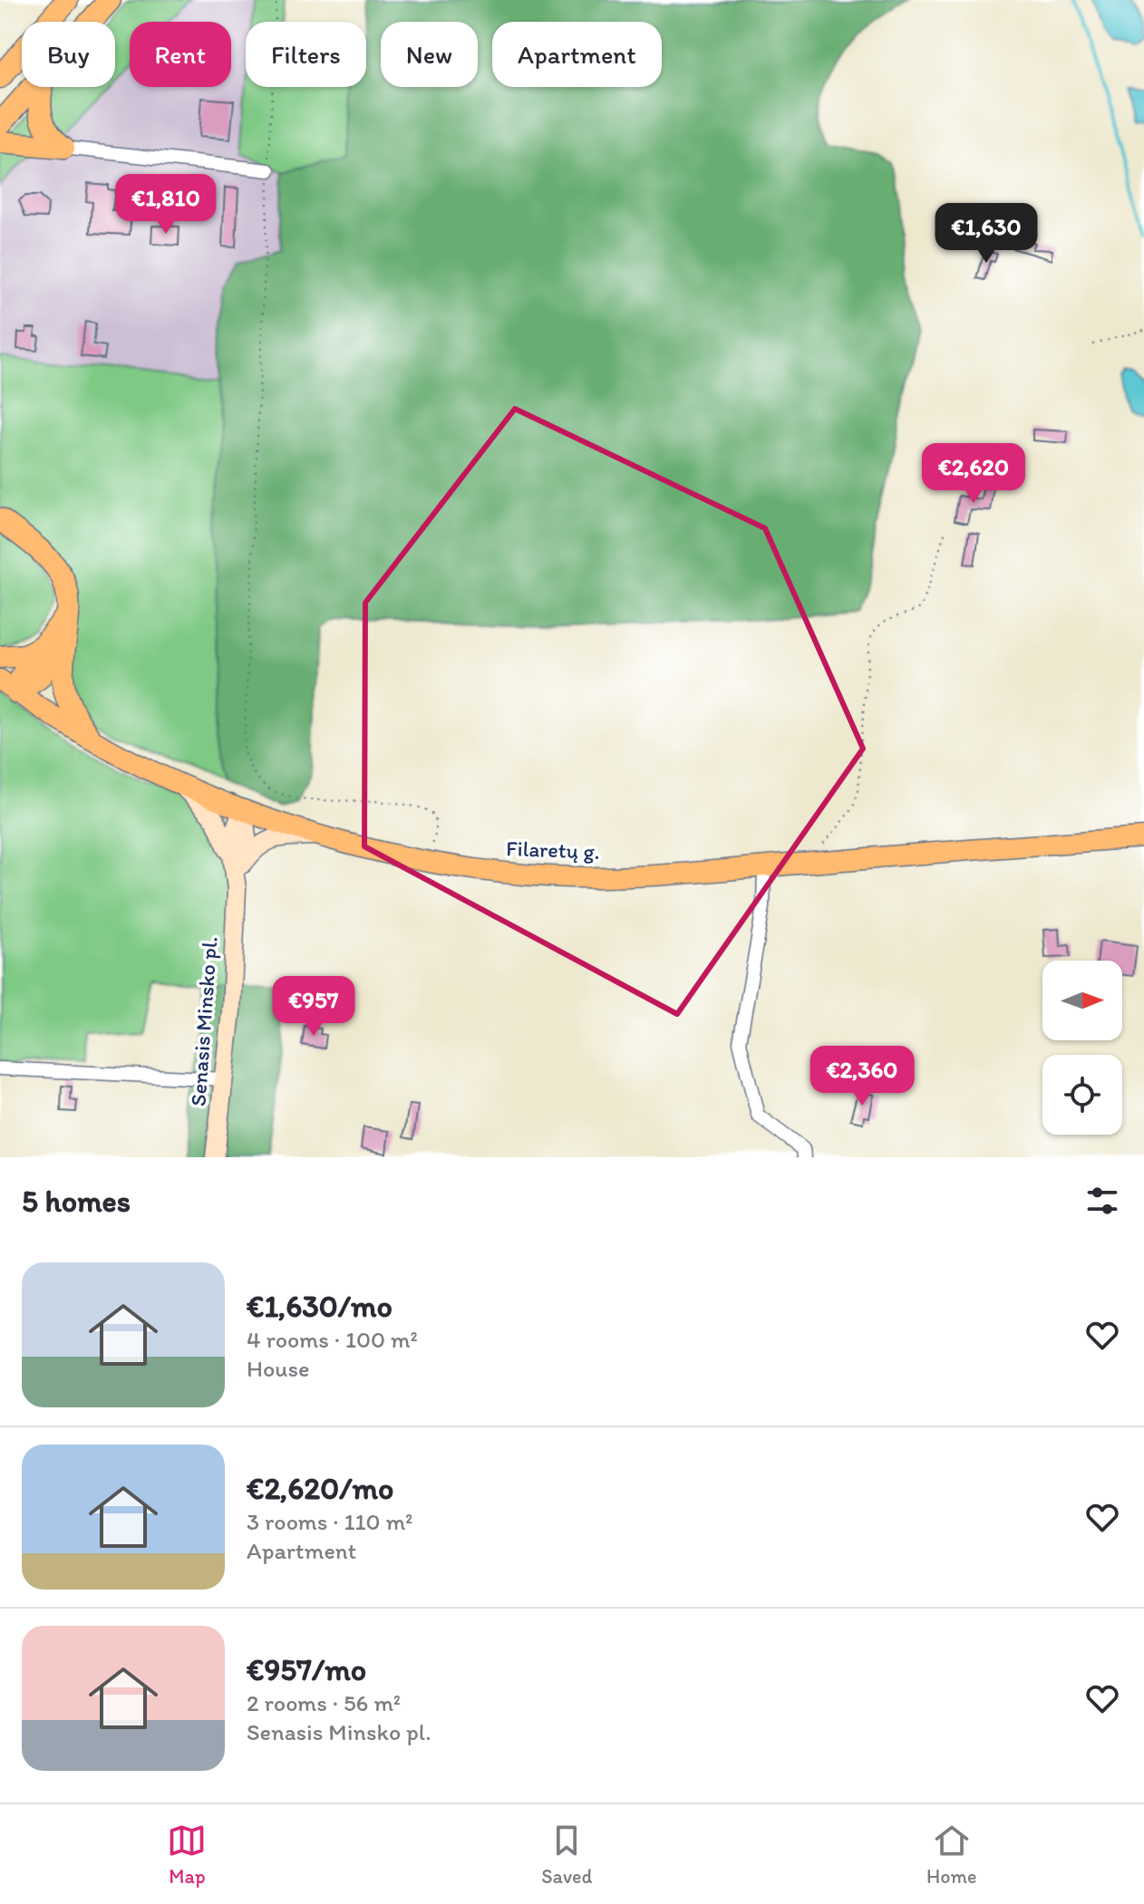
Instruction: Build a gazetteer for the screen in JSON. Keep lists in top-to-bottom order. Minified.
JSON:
{"streets":{"main road":["Filaretų g.","Senasis Minsko pl."]},"crossings":[["Filaretų g.","Senasis Minsko pl."]],"north":"right","page":{"chip":["Buy","Rent","Filters","New","Apartment"],"price":["€1,810","€1,630","€2,620","€957","€2,360"],"heading":"5 homes","list":[{"name":"€1,630/mo","note":"4 rooms · 100 m² · House"},{"name":"€2,620/mo","note":"3 rooms · 110 m² · Apartment"},{"name":"€957/mo","note":"2 rooms · 56 m² · Senasis Minsko pl."}],"tabs":["Map","Saved","Home"]}}
